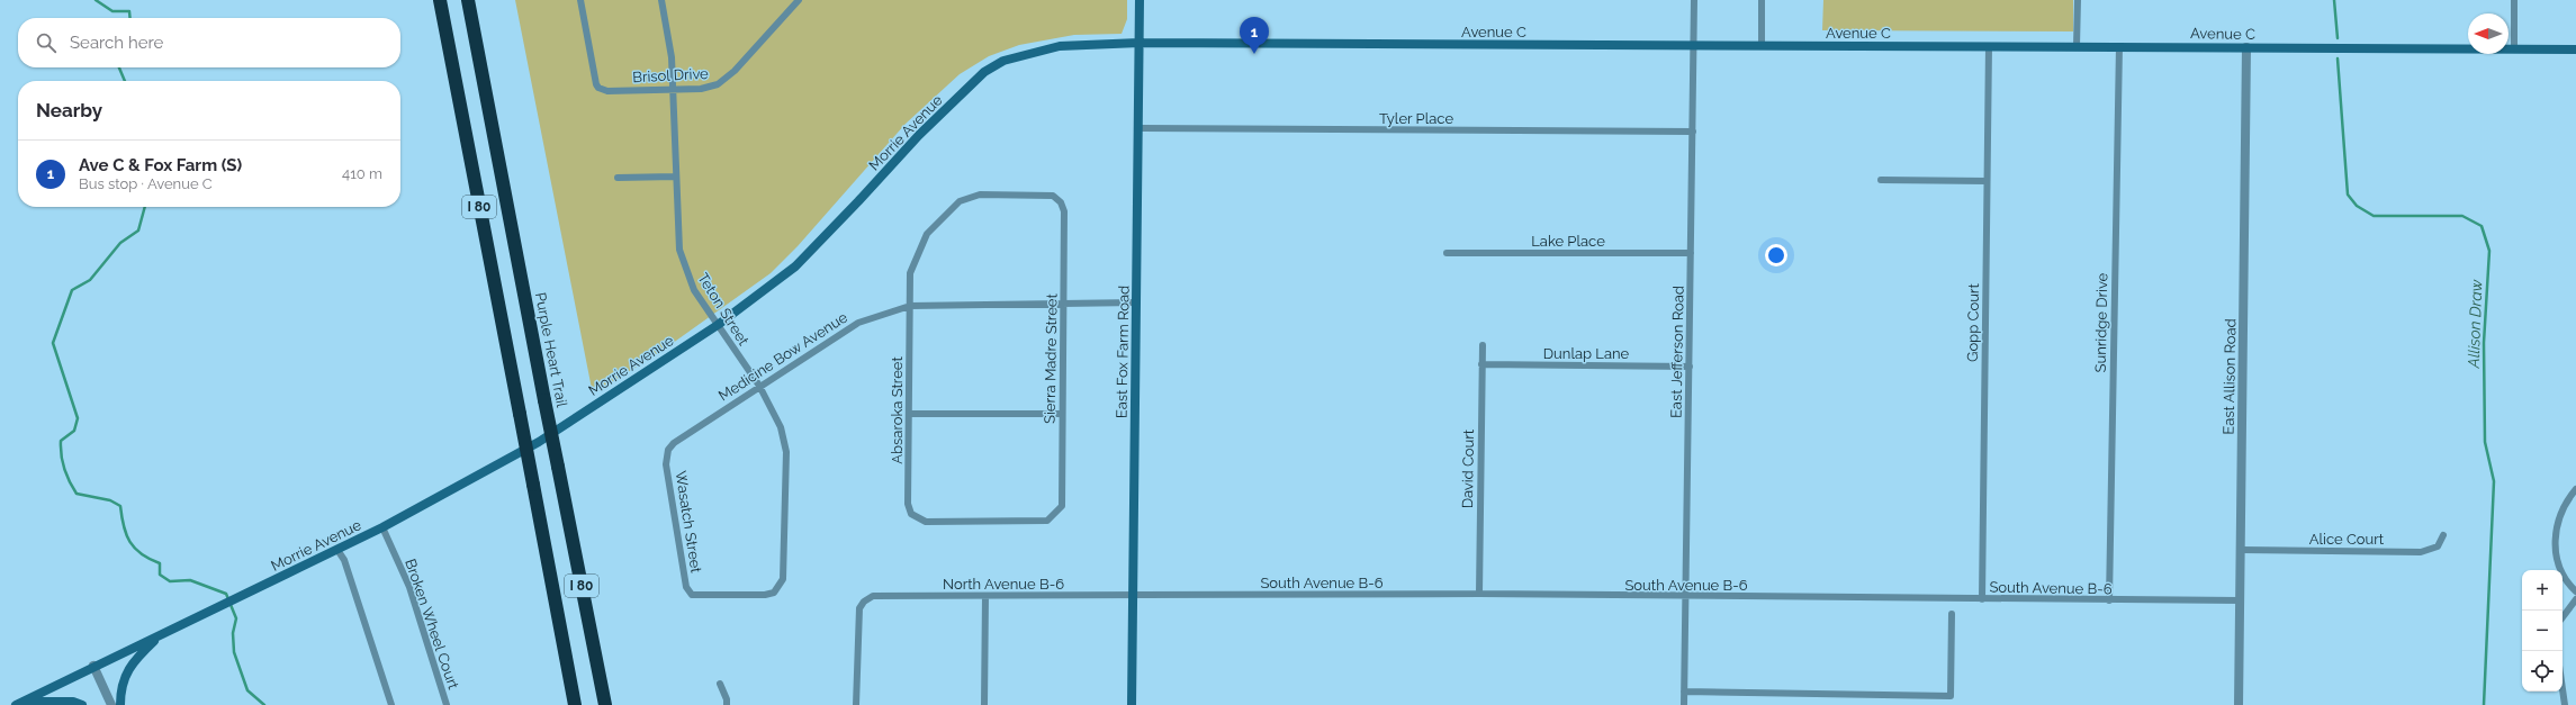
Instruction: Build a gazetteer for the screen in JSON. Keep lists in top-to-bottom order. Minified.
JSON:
{"streets":{"highway":["I 80","Purple Heart Trail"],"main road":["Avenue C","Morrie Avenue","East Fox Farm Road"],"street":["Brisol Drive","Tyler Place","Lake Place","Teton Street","Gopp Court","Sunridge Drive","East Jefferson Road","Dunlap Lane","Medicine Bow Avenue","Sierra Madre Street","East Allison Road","Absaroka Street","David Court","Wasatch Street","Alice Court","South Avenue B-6","North Avenue B-6","Broken Wheel Court"]},"crossings":[["Avenue C","Morrie Avenue"],["Avenue C","Gopp Court"],["Avenue C","Sunridge Drive"],["Avenue C","East Fox Farm Road"],["Avenue C","East Jefferson Road"],["Avenue C","East Allison Road"],["Brisol Drive","Teton Street"],["Tyler Place","East Fox Farm Road"],["Tyler Place","East Jefferson Road"],["Morrie Avenue","Teton Street"],["Morrie Avenue","East Fox Farm Road"],["Morrie Avenue","Broken Wheel Court"],["Lake Place","East Jefferson Road"],["Teton Street","Medicine Bow Avenue"],["Teton Street","Wasatch Street"],["Gopp Court","South Avenue B-6"],["Sunridge Drive","South Avenue B-6"],["East Fox Farm Road","Medicine Bow Avenue"],["East Fox Farm Road","South Avenue B-6"],["East Fox Farm Road","North Avenue B-6"],["East Jefferson Road","Dunlap Lane"],["East Jefferson Road","South Avenue B-6"],["Dunlap Lane","David Court"],["Medicine Bow Avenue","Sierra Madre Street"],["Medicine Bow Avenue","Absaroka Street"],["Medicine Bow Avenue","Wasatch Street"],["Sierra Madre Street","Absaroka Street"],["East Allison Road","Alice Court"],["East Allison Road","South Avenue B-6"],["David Court","South Avenue B-6"],["South Avenue B-6","North Avenue B-6"]],"water":["Allison Draw"],"north":"left","page":{"pins":"1","search":"Search here","heading":"Nearby","list":[{"mark":"1","name":"Ave C & Fox Farm (S)","note":"Bus stop · Avenue C","value":"410 m"}],"map_buttons":["+","−"]}}
